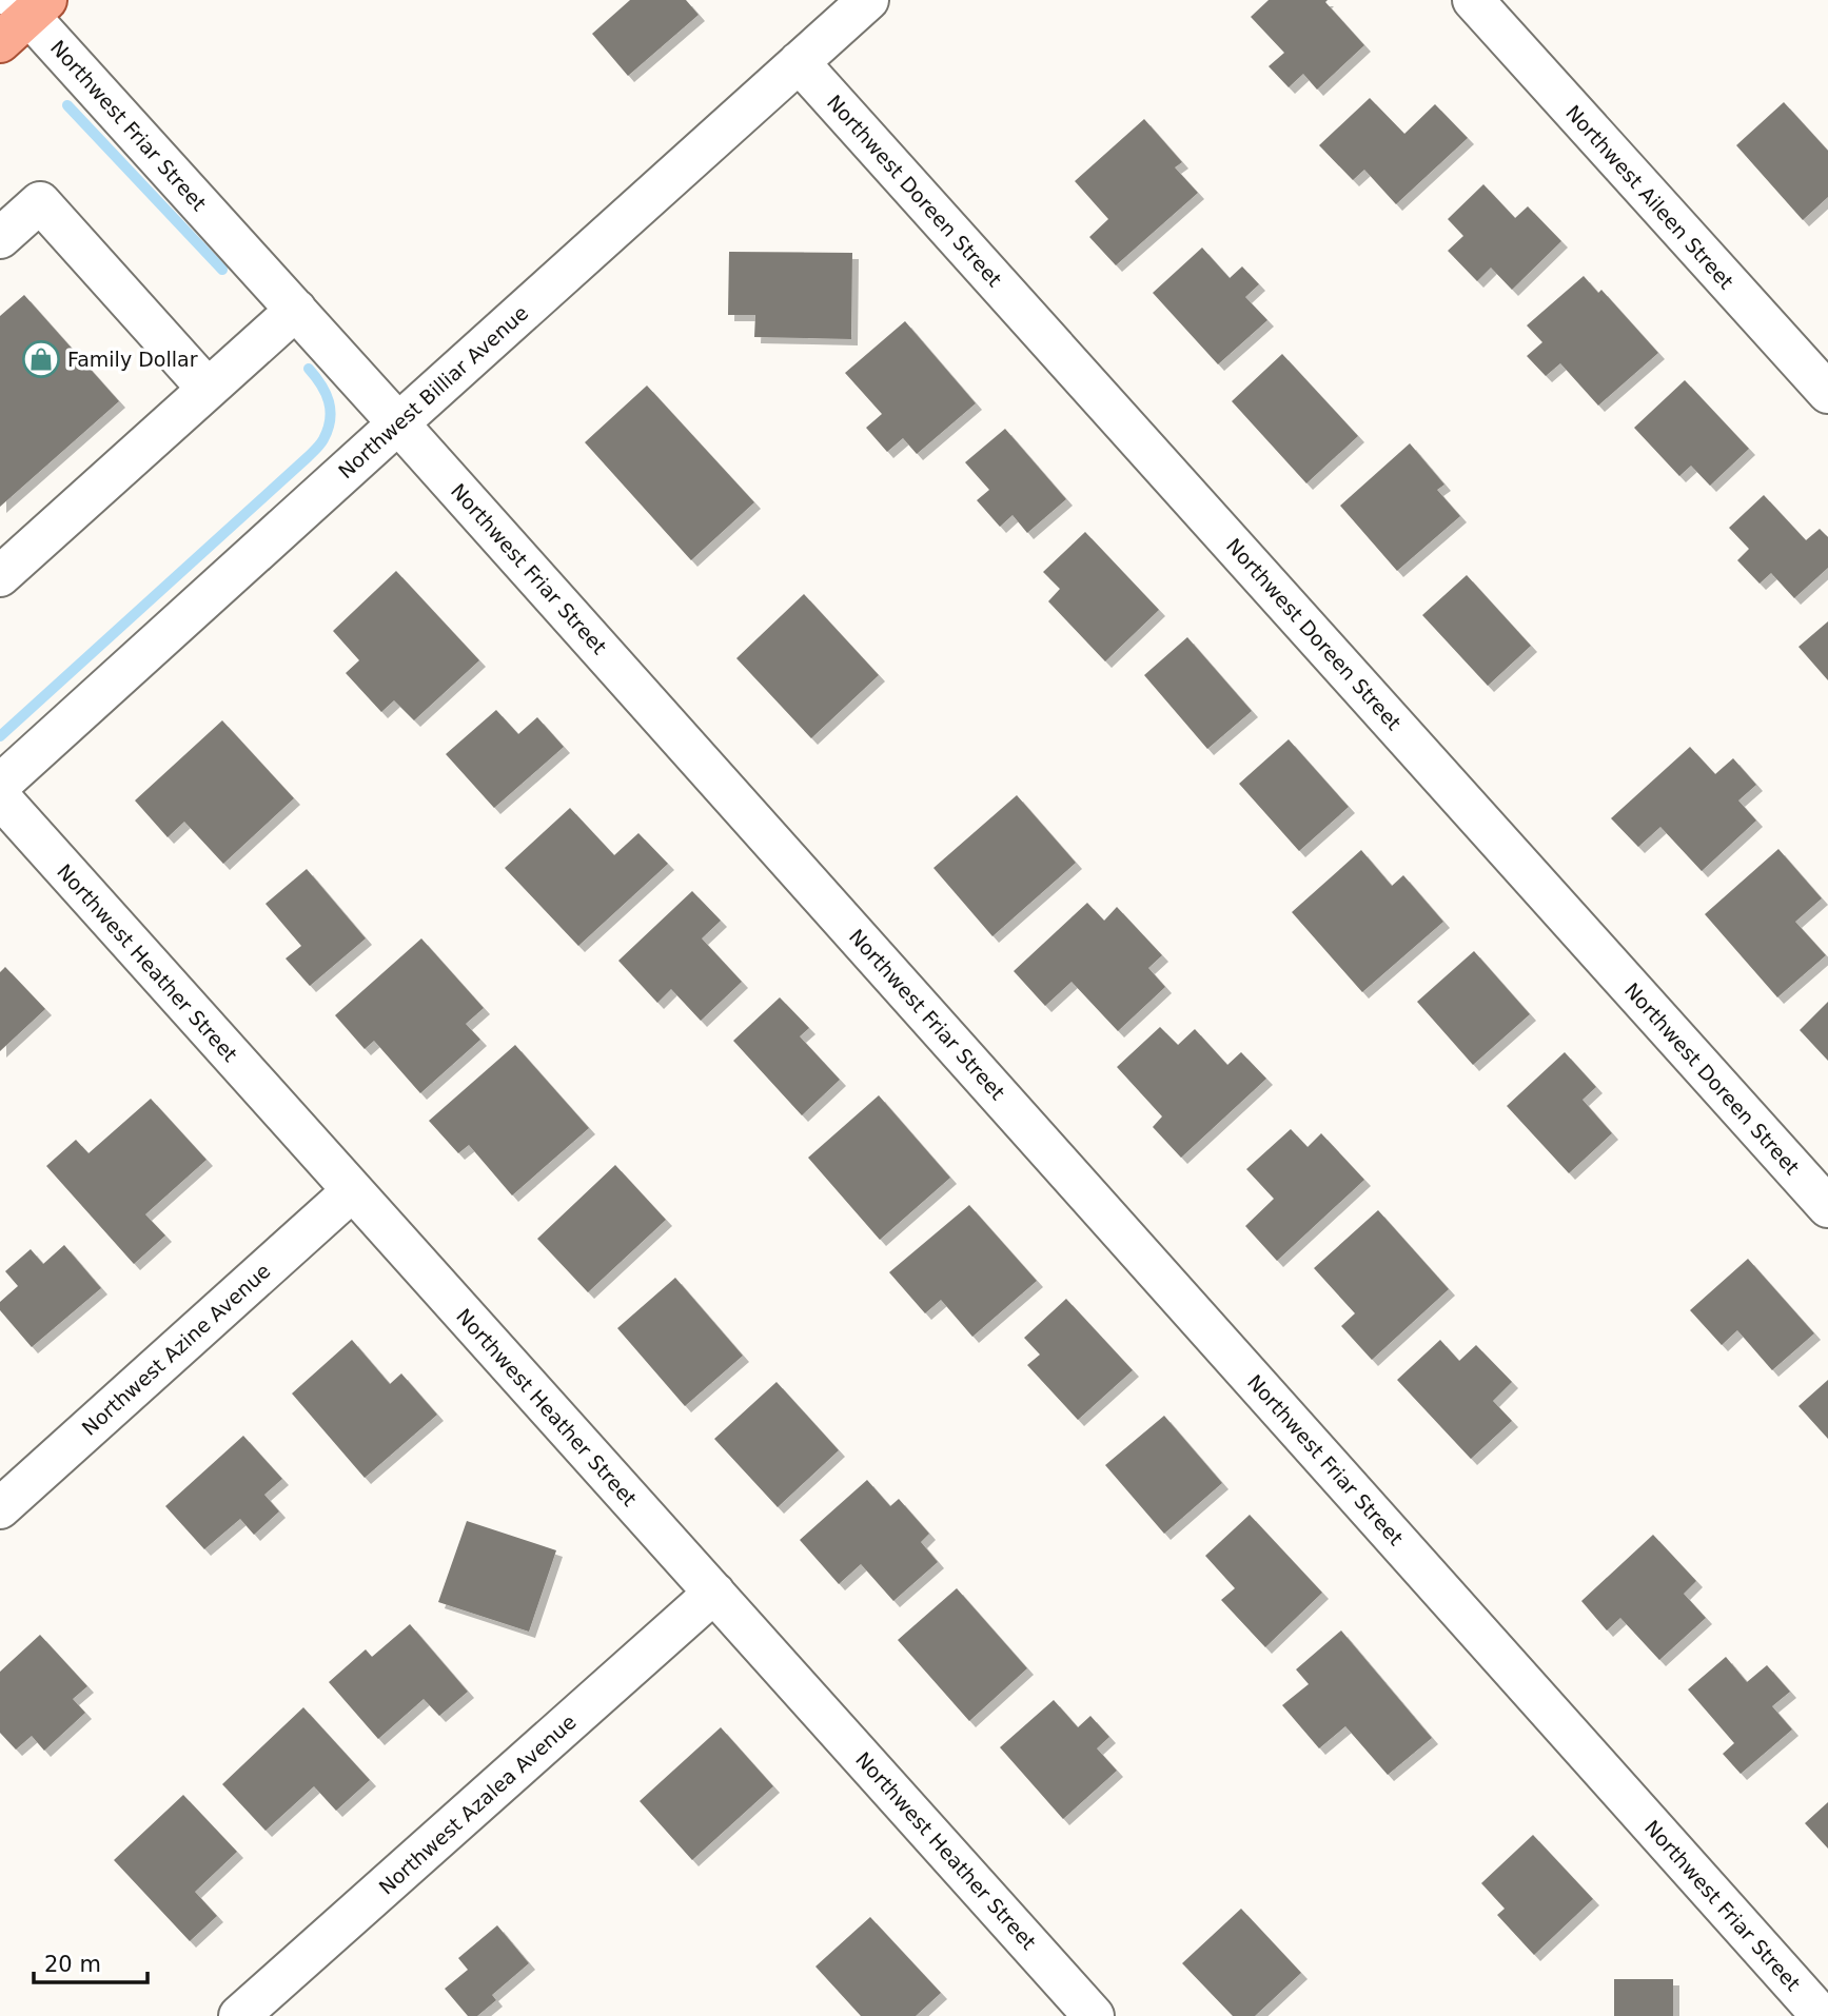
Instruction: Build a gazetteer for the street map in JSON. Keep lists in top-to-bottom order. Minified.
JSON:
{"streets":{"street":["Northwest Friar Street","Northwest Doreen Street","Northwest Aileen Street","Northwest Billiar Avenue","Northwest Heather Street","Northwest Azine Avenue","Northwest Azalea Avenue"]},"crossings":[["Northwest Friar Street","Northwest Billiar Avenue"],["Northwest Doreen Street","Northwest Billiar Avenue"],["Northwest Heather Street","Northwest Azine Avenue"],["Northwest Heather Street","Northwest Azalea Avenue"]],"places":{"shop":["Family Dollar"]},"scale_bar":"20 m"}
